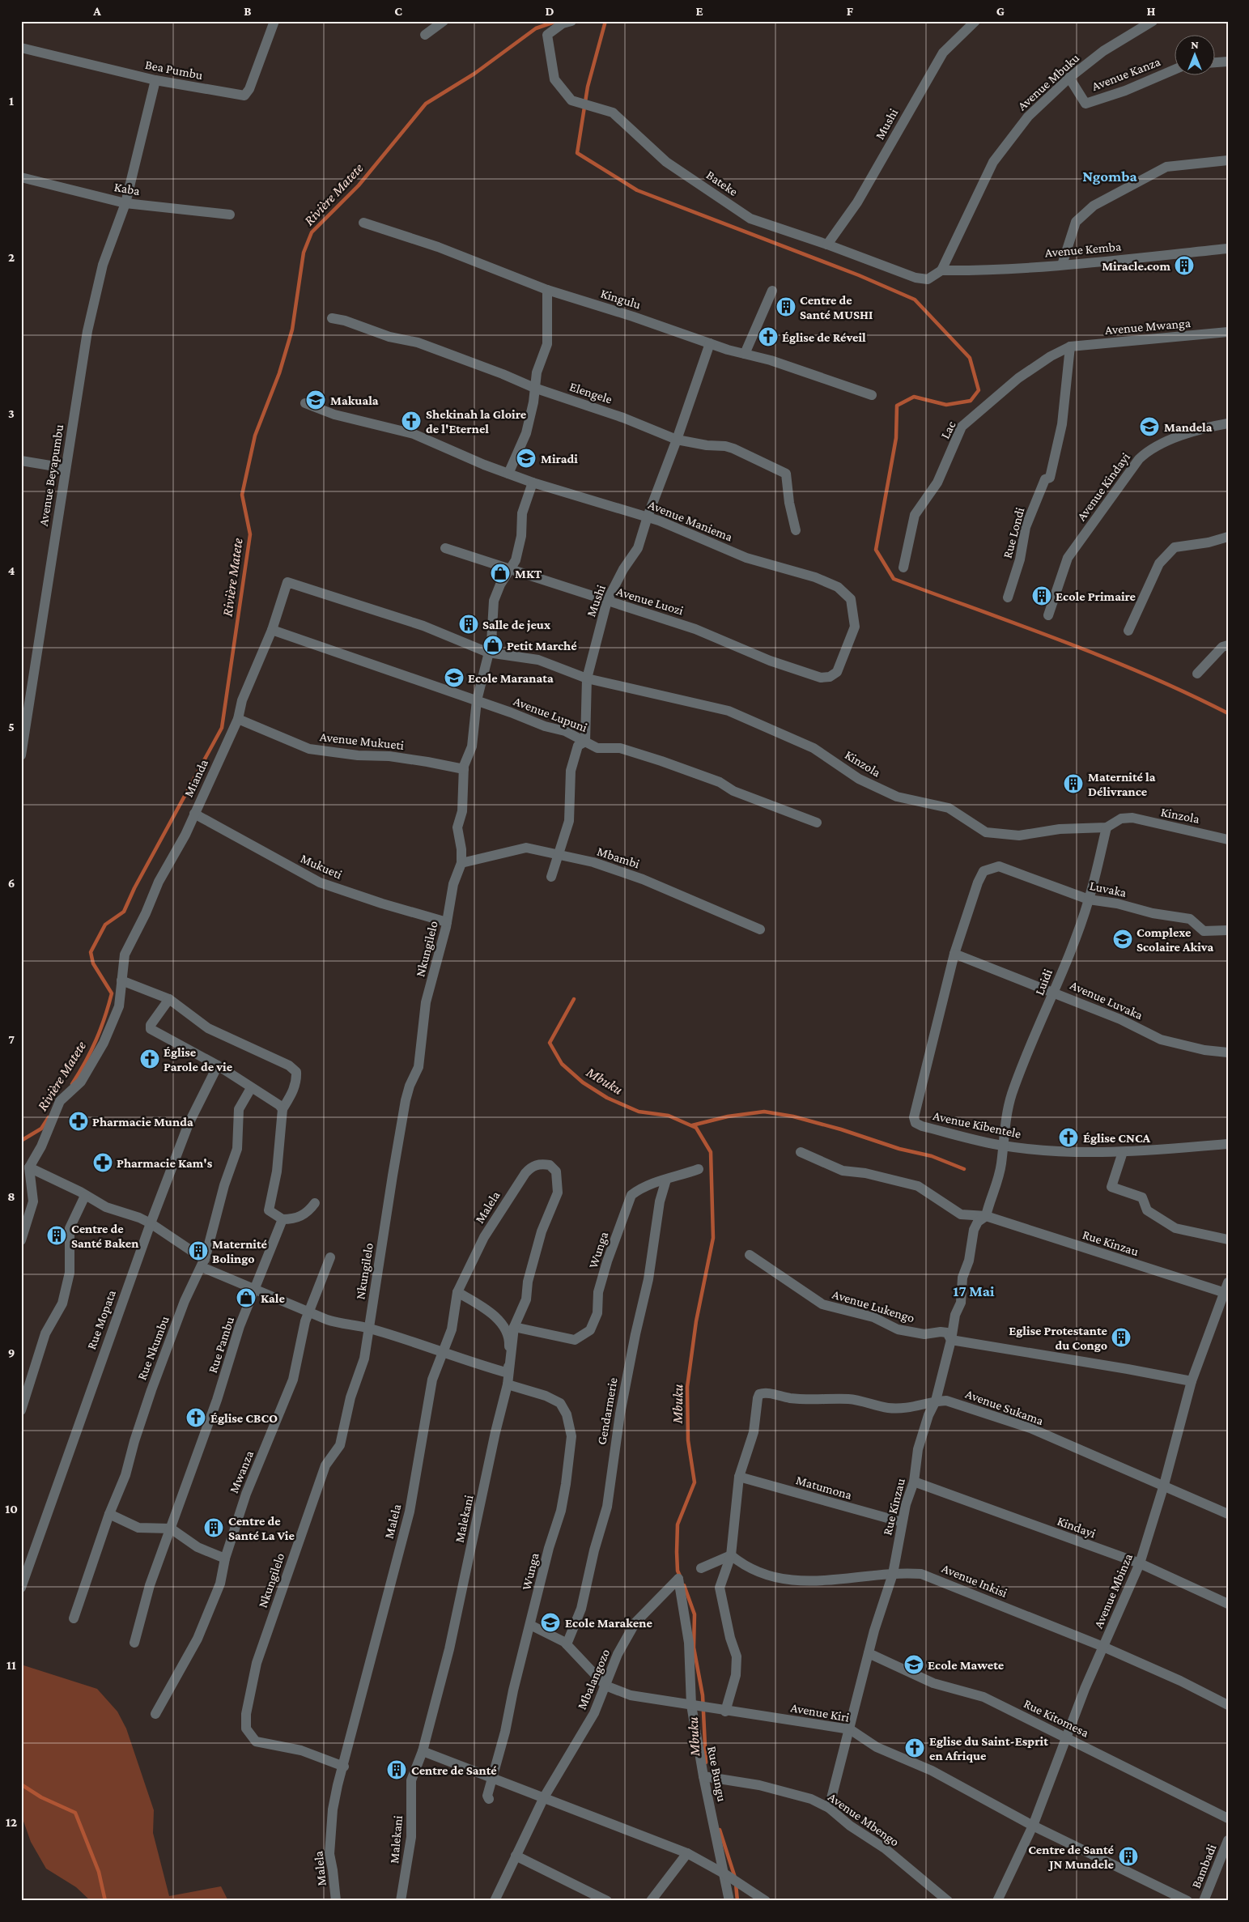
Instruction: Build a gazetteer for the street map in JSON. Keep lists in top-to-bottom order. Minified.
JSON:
{"streets":{"street":["Bea Pumbu","Avenue Kanza","Avenue Mbuku","Mushi","Bateke","Kaba","Avenue Kemba","Kingulu","Avenue Mwanga","Elengele","Lac","Avenue Beyapumbu","Avenue Kindayi","Avenue Maniema","Rue Londi","Avenue Luozi","Avenue Lupuni","Avenue Mukueti","Kinzola","Mianda","Mbambi","Mukueti","Luvaka","Nkungilelo","Luidi","Avenue Luvaka","Avenue Kibentele","Malela","Rue Kinzau","Wunga","Avenue Lukengo","Rue Mopata","Rue Pambu","Rue Nkumbu","Avenue Sukama","Gendarmerie","Mwanza","Matumona","Malekani","Kindayi","Avenue Inkisi","Avenue Mbinza","Mbalangozo","Avenue Kiri","Rue Kitomesa","Rue Bungu","Avenue Mbengo","Bambadi"]},"crossings":[["Bea Pumbu","Avenue Beyapumbu"],["Avenue Kanza","Avenue Mbuku"],["Avenue Mbuku","Bateke"],["Avenue Mbuku","Avenue Kemba"],["Mushi","Bateke"],["Mushi","Kingulu"],["Mushi","Elengele"],["Mushi","Avenue Maniema"],["Mushi","Avenue Luozi"],["Mushi","Avenue Lupuni"],["Mushi","Kinzola"],["Bateke","Avenue Kemba"],["Kaba","Avenue Beyapumbu"],["Avenue Mwanga","Lac"],["Avenue Mwanga","Rue Londi"],["Lac","Rue Londi"],["Avenue Maniema","Avenue Luozi"],["Avenue Maniema","Nkungilelo"],["Avenue Luozi","Nkungilelo"],["Avenue Lupuni","Mianda"],["Avenue Lupuni","Nkungilelo"],["Avenue Mukueti","Mianda"],["Avenue Mukueti","Nkungilelo"],["Kinzola","Mianda"],["Kinzola","Nkungilelo"],["Kinzola","Luidi"],["Mianda","Mukueti"],["Mianda","Nkungilelo"],["Mbambi","Nkungilelo"],["Mukueti","Nkungilelo"],["Luvaka","Luidi"],["Luvaka","Avenue Luvaka"],["Luvaka","Avenue Kibentele"],["Nkungilelo","Malela"],["Luidi","Avenue Luvaka"],["Luidi","Avenue Kibentele"],["Luidi","Rue Kinzau"],["Avenue Luvaka","Avenue Kibentele"],["Malela","Malekani"],["Rue Kinzau","Avenue Lukengo"],["Rue Kinzau","Avenue Sukama"],["Rue Kinzau","Matumona"],["Rue Kinzau","Kindayi"],["Rue Kinzau","Avenue Inkisi"],["Rue Kinzau","Avenue Mbinza"],["Rue Kinzau","Avenue Kiri"],["Rue Kinzau","Rue Kitomesa"],["Rue Kinzau","Avenue Mbengo"],["Wunga","Gendarmerie"],["Wunga","Malekani"],["Wunga","Avenue Kiri"],["Avenue Lukengo","Avenue Mbinza"],["Avenue Sukama","Matumona"],["Avenue Sukama","Avenue Mbinza"],["Gendarmerie","Avenue Kiri"],["Kindayi","Avenue Mbinza"],["Avenue Inkisi","Avenue Mbinza"],["Avenue Mbinza","Avenue Kiri"],["Avenue Mbinza","Rue Kitomesa"],["Mbalangozo","Avenue Kiri"],["Mbalangozo","Rue Bungu"],["Avenue Kiri","Rue Bungu"],["Rue Bungu","Avenue Mbengo"]],"districts":["Ngomba","17 Mai"],"water":["Rivière Matete","Mbuku"],"places":{"building":["Miracle.com","Centre de Santé MUSHI","Ecole Primaire","Salle de jeux","Maternité la Délivrance","Centre de Santé Baken","Maternité Bolingo","Eglise Protestante du Congo","Centre de Santé La Vie","Centre de Santé","Centre de Santé JN Mundele"],"church":["Église de Réveil","Shekinah la Gloire de l'Eternel","Église Parole de vie","Église CNCA","Église CBCO","Eglise du Saint-Esprit en Afrique"],"school or university":["Makuala","Mandela","Miradi","Ecole Maranata","Complexe Scolaire Akiva","Ecole Marakene","Ecole Mawete"],"shop":["MKT","Petit Marché","Kale"],"pharmacy":["Pharmacie Munda","Pharmacie Kam's"]},"north":"top","grid":{"columns":["A","B","C","D","E","F","G","H"],"rows":["1","2","3","4","5","6","7","8","9","10","11","12"]}}
